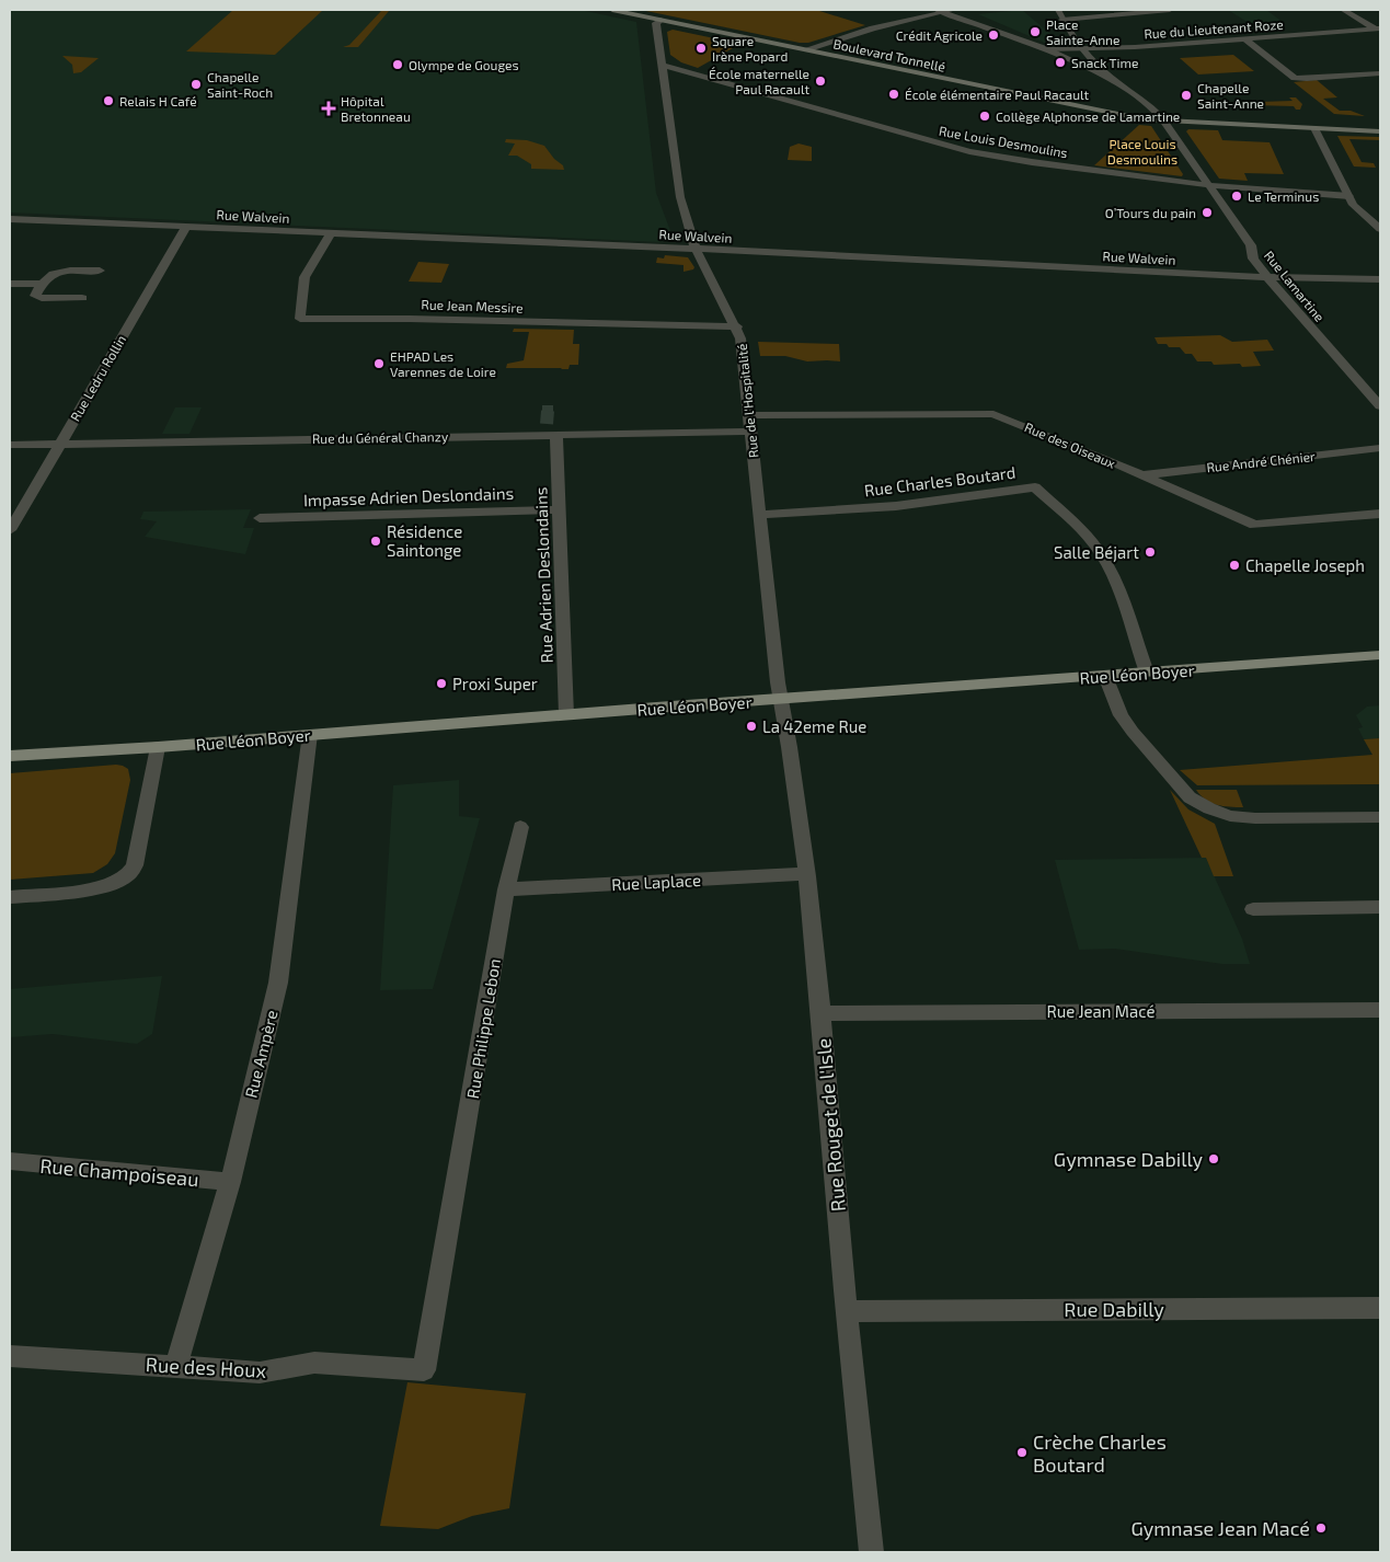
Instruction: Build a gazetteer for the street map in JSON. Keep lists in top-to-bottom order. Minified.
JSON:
{"streets":{"main road":["Boulevard Tonnellé","Rue Léon Boyer"],"street":["Rue du Lieutenant Roze","Rue Louis Desmoulins","Rue Walvein","Rue Lamartine","Rue Jean Messire","Rue Ledru Rollin","Rue de l'Hospitalité","Rue du Général Chanzy","Rue des Oiseaux","Rue André Chénier","Rue Charles Boutard","Impasse Adrien Deslondains","Rue Adrien Deslondains","Rue Laplace","Rue Jean Macé","Rue Philippe Lebon","Rue Ampère","Rue Rouget de l'Isle","Rue Champoiseau","Rue Dabilly","Rue des Houx"]},"crossings":[["Boulevard Tonnellé","Rue Lamartine"],["Boulevard Tonnellé","Rue de l'Hospitalité"],["Rue Louis Desmoulins","Rue Lamartine"],["Rue Louis Desmoulins","Rue de l'Hospitalité"],["Rue Walvein","Rue Lamartine"],["Rue Walvein","Rue Jean Messire"],["Rue Walvein","Rue Ledru Rollin"],["Rue Walvein","Rue de l'Hospitalité"],["Rue Jean Messire","Rue de l'Hospitalité"],["Rue Ledru Rollin","Rue du Général Chanzy"],["Rue de l'Hospitalité","Rue du Général Chanzy"],["Rue de l'Hospitalité","Rue des Oiseaux"],["Rue de l'Hospitalité","Rue Charles Boutard"],["Rue de l'Hospitalité","Rue Léon Boyer"],["Rue de l'Hospitalité","Rue Rouget de l'Isle"],["Rue du Général Chanzy","Rue Adrien Deslondains"],["Rue des Oiseaux","Rue André Chénier"],["Rue Charles Boutard","Rue Léon Boyer"],["Impasse Adrien Deslondains","Rue Adrien Deslondains"],["Rue Adrien Deslondains","Rue Léon Boyer"],["Rue Léon Boyer","Rue Ampère"],["Rue Léon Boyer","Rue Rouget de l'Isle"],["Rue Laplace","Rue Philippe Lebon"],["Rue Laplace","Rue Rouget de l'Isle"],["Rue Jean Macé","Rue Rouget de l'Isle"],["Rue Philippe Lebon","Rue des Houx"],["Rue Ampère","Rue Champoiseau"],["Rue Ampère","Rue des Houx"],["Rue Rouget de l'Isle","Rue Dabilly"]],"parks":["Place Louis Desmoulins"],"places":{"other":["Place Sainte-Anne","Crédit Agricole","Square Irène Popard","Snack Time","Olympe de Gouges","École maternelle Paul Racault","Chapelle Saint-Roch","École élémentaire Paul Racault","Chapelle Saint-Anne","Relais H Café","Collège Alphonse de Lamartine","Le Terminus","O’Tours du pain","EHPAD Les Varennes de Loire","Résidence Saintonge","Salle Béjart","Chapelle Joseph","Proxi Super","La 42eme Rue","Gymnase Dabilly","Crèche Charles Boutard","Gymnase Jean Macé"],"health":["Hôpital Bretonneau"]}}
